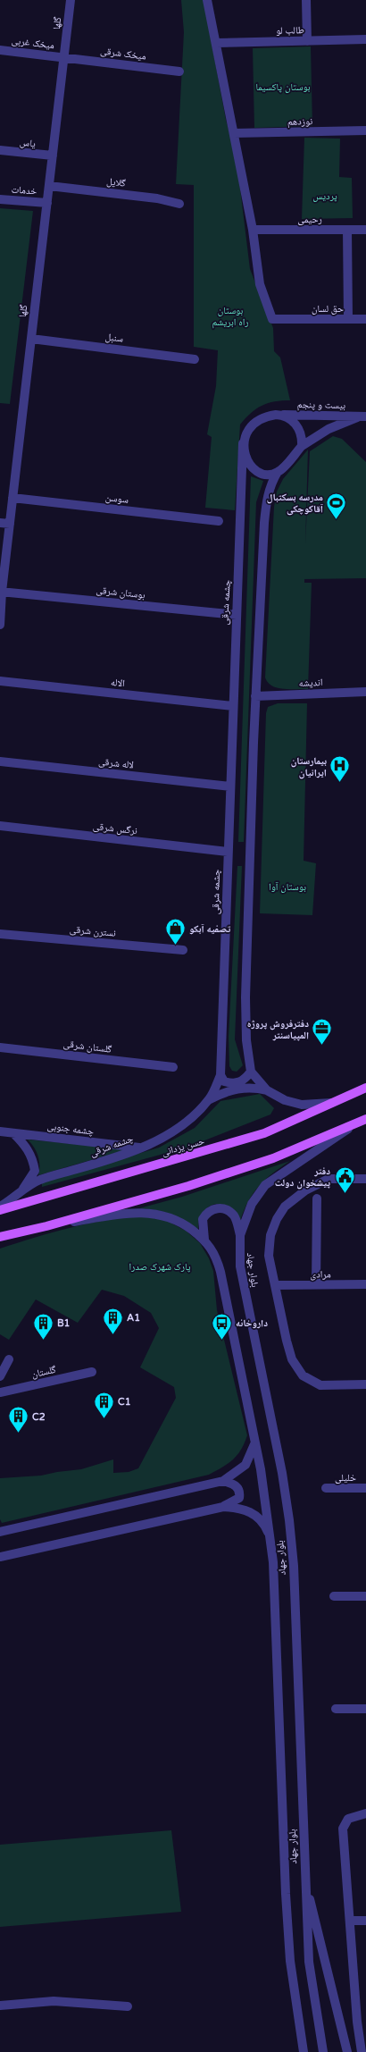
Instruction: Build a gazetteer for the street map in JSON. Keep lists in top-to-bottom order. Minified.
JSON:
{"streets":{"main road":["حسن یزدانی"],"street":["گلها","طالب لو","میخک غربی","میخک شرقی","نوزدهم","یاس","گلایل","خدمات","رحیمی","حق لسان","سنبل","بیست و پنجم","سوسن","بوستان شرقی","چشمه شرقی","الاله","اندیشه","لاله شرقی","نرگس شرقی","نسترن شرقی","گلستان شرقی","چشمه جنوبی","بلوار جهاد","مرادی","گلستان","خلیلی"]},"crossings":[["گلها","میخک غربی"],["گلها","میخک شرقی"],["گلها","یاس"],["گلها","گلایل"],["گلها","خدمات"],["گلها","سنبل"],["گلها","سوسن"],["گلها","بوستان شرقی"],["میخک غربی","میخک شرقی"],["رحیمی","حق لسان"],["بیست و پنجم","چشمه شرقی"],["بوستان شرقی","چشمه شرقی"],["چشمه شرقی","الاله"],["چشمه شرقی","لاله شرقی"],["چشمه شرقی","نرگس شرقی"],["چشمه شرقی","چشمه جنوبی"]],"parks":["بوستان پاکسیما","پردیس","بوستان راه ابریشم","بوستان آوا","پارک شهرک صدرا"],"places":{"sports":["مدرسه بسکتبال آقاکوچکی"],"hospital":["بیمارستان ایرانیان"],"shop":["تصفیه آبکو"],"office":["دفترفروش پروژه المپیاسنتر"],"public building":["دفتر پیشخوان دولت"],"building":["A1","B1","C1","C2"],"bus stop":["داروخانه"]}}
